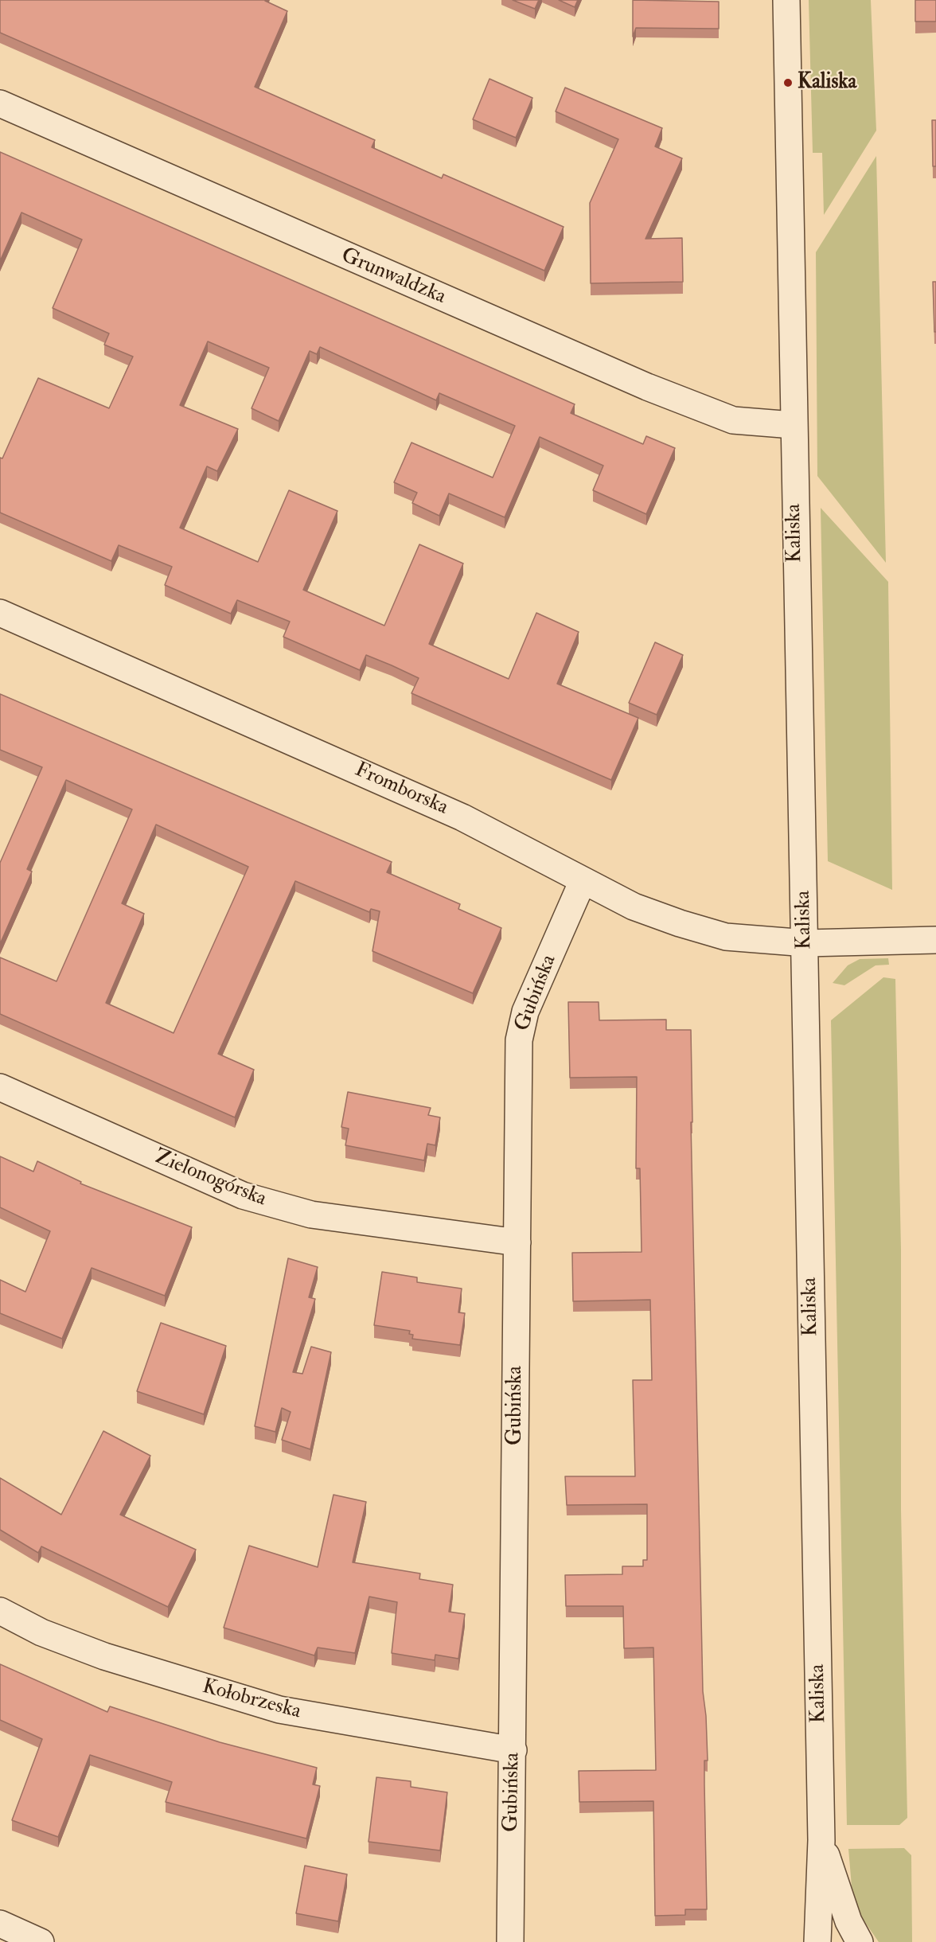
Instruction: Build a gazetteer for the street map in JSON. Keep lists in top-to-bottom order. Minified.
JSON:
{"streets":{"street":["Grunwaldzka","Kaliska","Fromborska","Gubińska","Zielonogórska","Kołobrzeska"]},"crossings":[["Grunwaldzka","Kaliska"],["Kaliska","Fromborska"],["Fromborska","Gubińska"],["Gubińska","Zielonogórska"],["Gubińska","Kołobrzeska"]],"places":["Kaliska"]}
